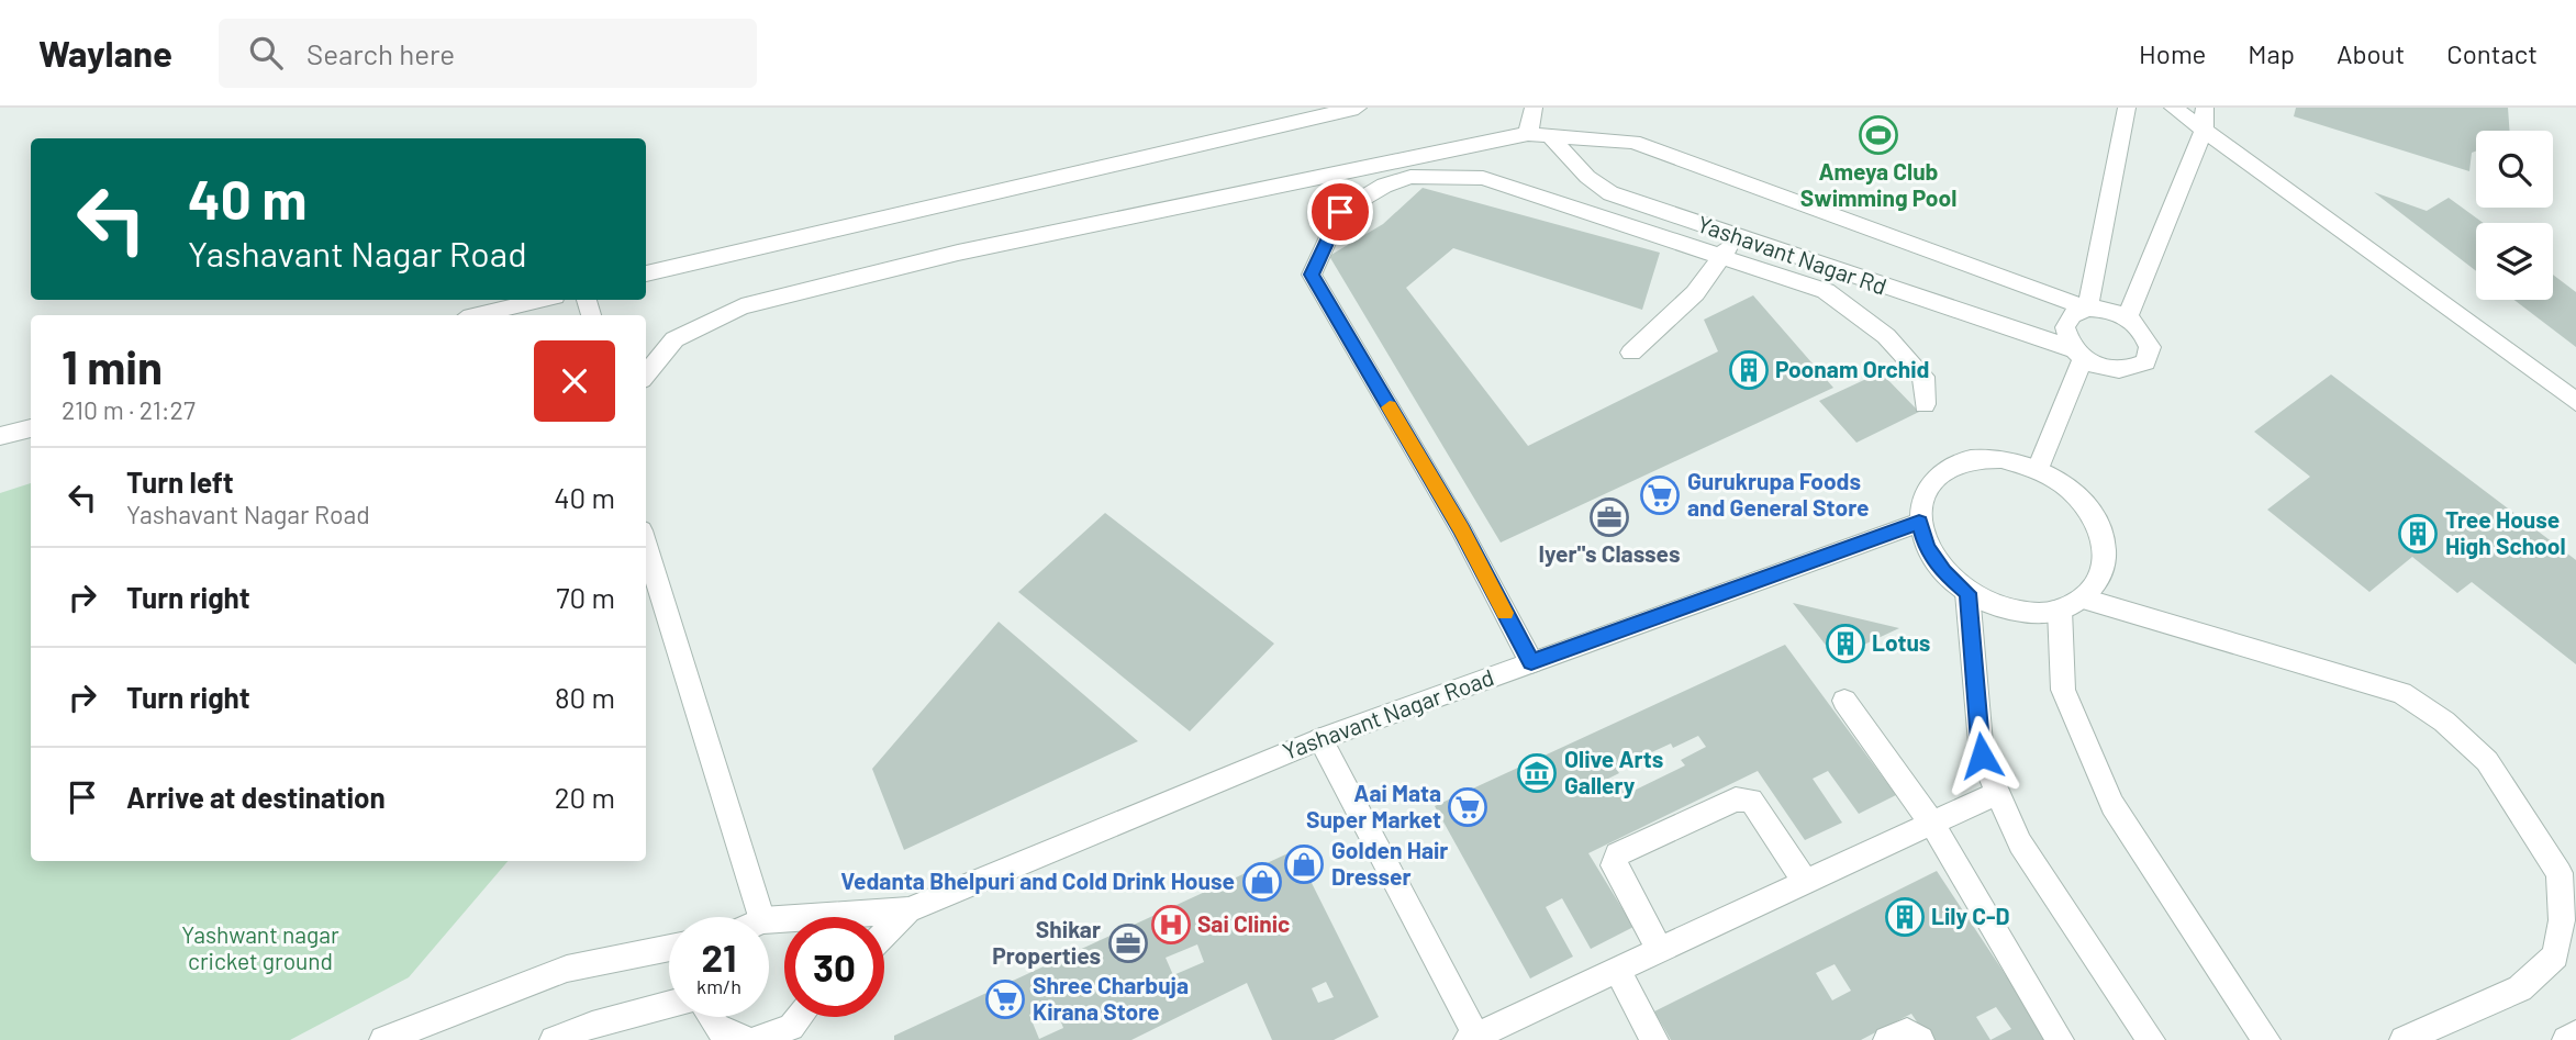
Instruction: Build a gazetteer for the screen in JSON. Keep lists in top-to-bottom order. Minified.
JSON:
{"streets":{"street":["Yashavant Nagar Rd","Yashavant Nagar Road"]},"parks":["Yashwant nagar cricket ground"],"places":{"sports":["Ameya Club Swimming Pool"],"building":["Poonam Orchid","Tree House High School","Lotus","Lily C-D"],"supermarket":["Gurukrupa Foods and General Store","Aai Mata Super Market","Shree Charbuja Kirana Store"],"office":["Iyer\"s Classes","Shikar Properties"],"museum":["Olive Arts Gallery"],"shop":["Golden Hair Dresser","Vedanta Bhelpuri and Cold Drink House"],"hospital":["Sai Clinic"]},"page":{"header":"Waylane","search":"Search here","nav":["Home","Map","About","Contact"],"turn":["40 m","Yashavant Nagar Road"],"heading":["1 min","210 m · 21:27"],"list":[{"name":"Turn left","note":"Yashavant Nagar Road","value":"40 m"},{"name":"Turn right","value":"70 m"},{"name":"Turn right","value":"80 m"},{"name":"Arrive at destination","value":"20 m"}],"speed":"21 km/h","limit":"30"}}
